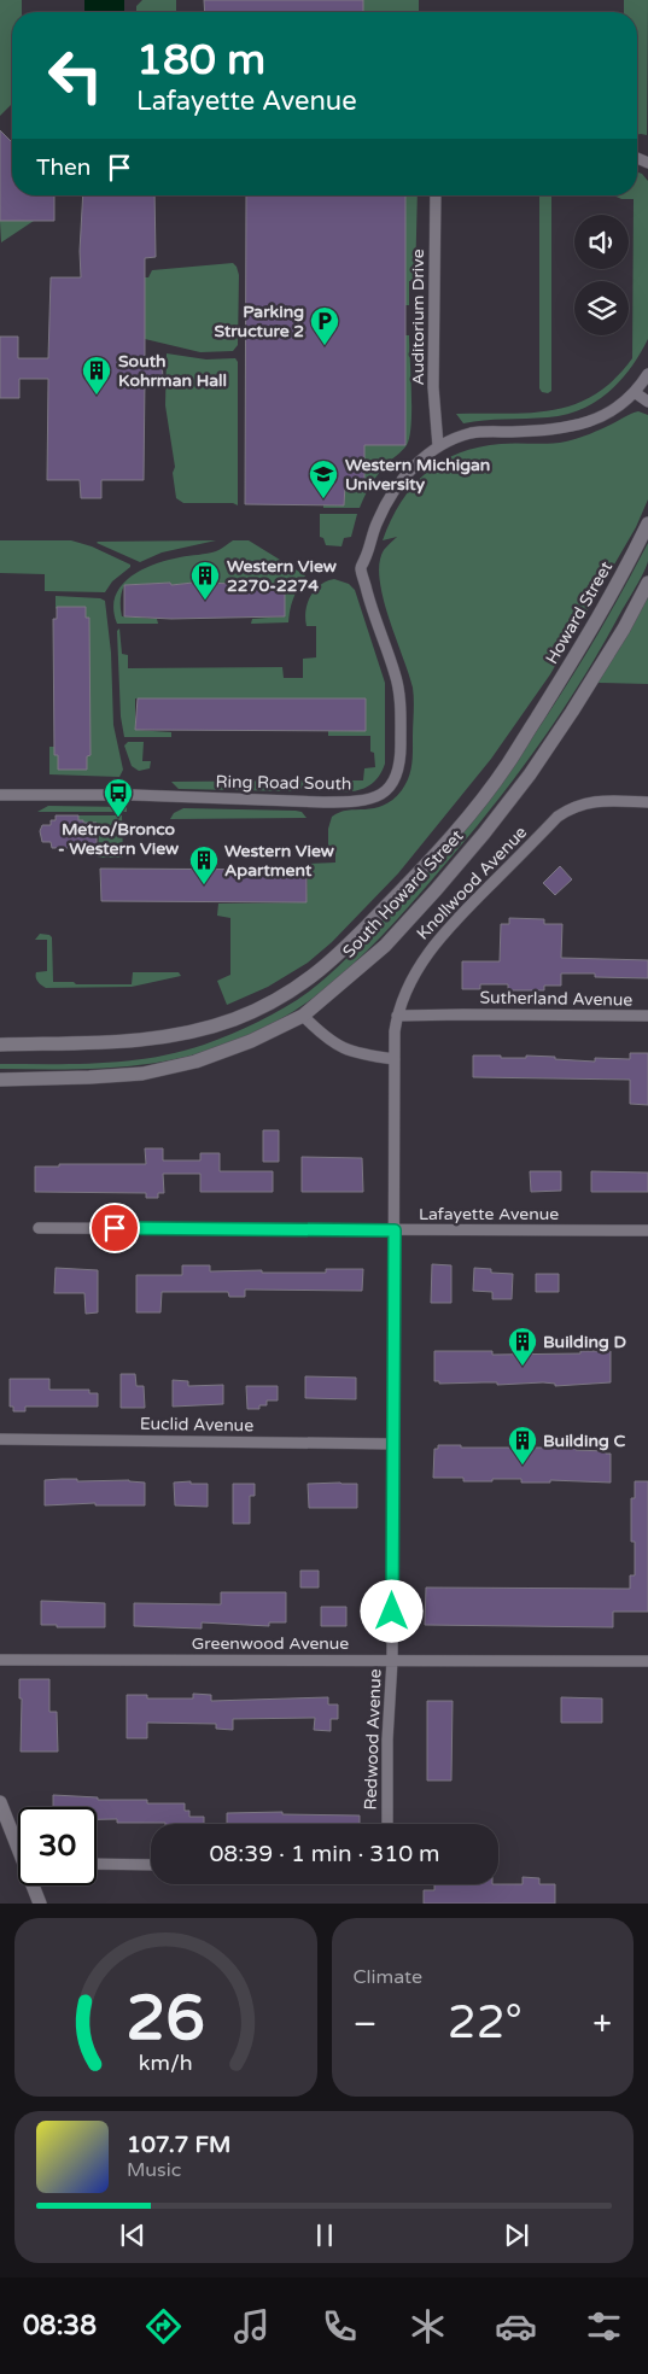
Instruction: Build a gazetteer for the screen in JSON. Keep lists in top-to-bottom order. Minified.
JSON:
{"streets":{"street":["Auditorium Drive","Howard Street","Ring Road South","Knollwood Avenue","South Howard Street","Sutherland Avenue","Lafayette Avenue","Euclid Avenue","Greenwood Avenue","Redwood Avenue"]},"crossings":[["Auditorium Drive","Ring Road South"],["Howard Street","South Howard Street"],["Knollwood Avenue","Sutherland Avenue"],["Knollwood Avenue","Redwood Avenue"],["Lafayette Avenue","Redwood Avenue"],["Euclid Avenue","Redwood Avenue"],["Greenwood Avenue","Redwood Avenue"]],"places":{"parking":["Parking Structure 2"],"building":["South Kohrman Hall","Western View 2270-2274","Western View Apartment","Building D","Building C"],"school or university":["Western Michigan University"],"bus stop":["Metro/Bronco - Western View"]},"page":{"turn":["180 m","Lafayette Avenue"],"then":"Then","limit":"30","trip":"08:39 · 1 min · 310 m","tile":"Climate","heat":["−","22°","+"],"song":["107.7 FM","Music"],"tabs":"08:38","gauge":["26","km/h"]}}
